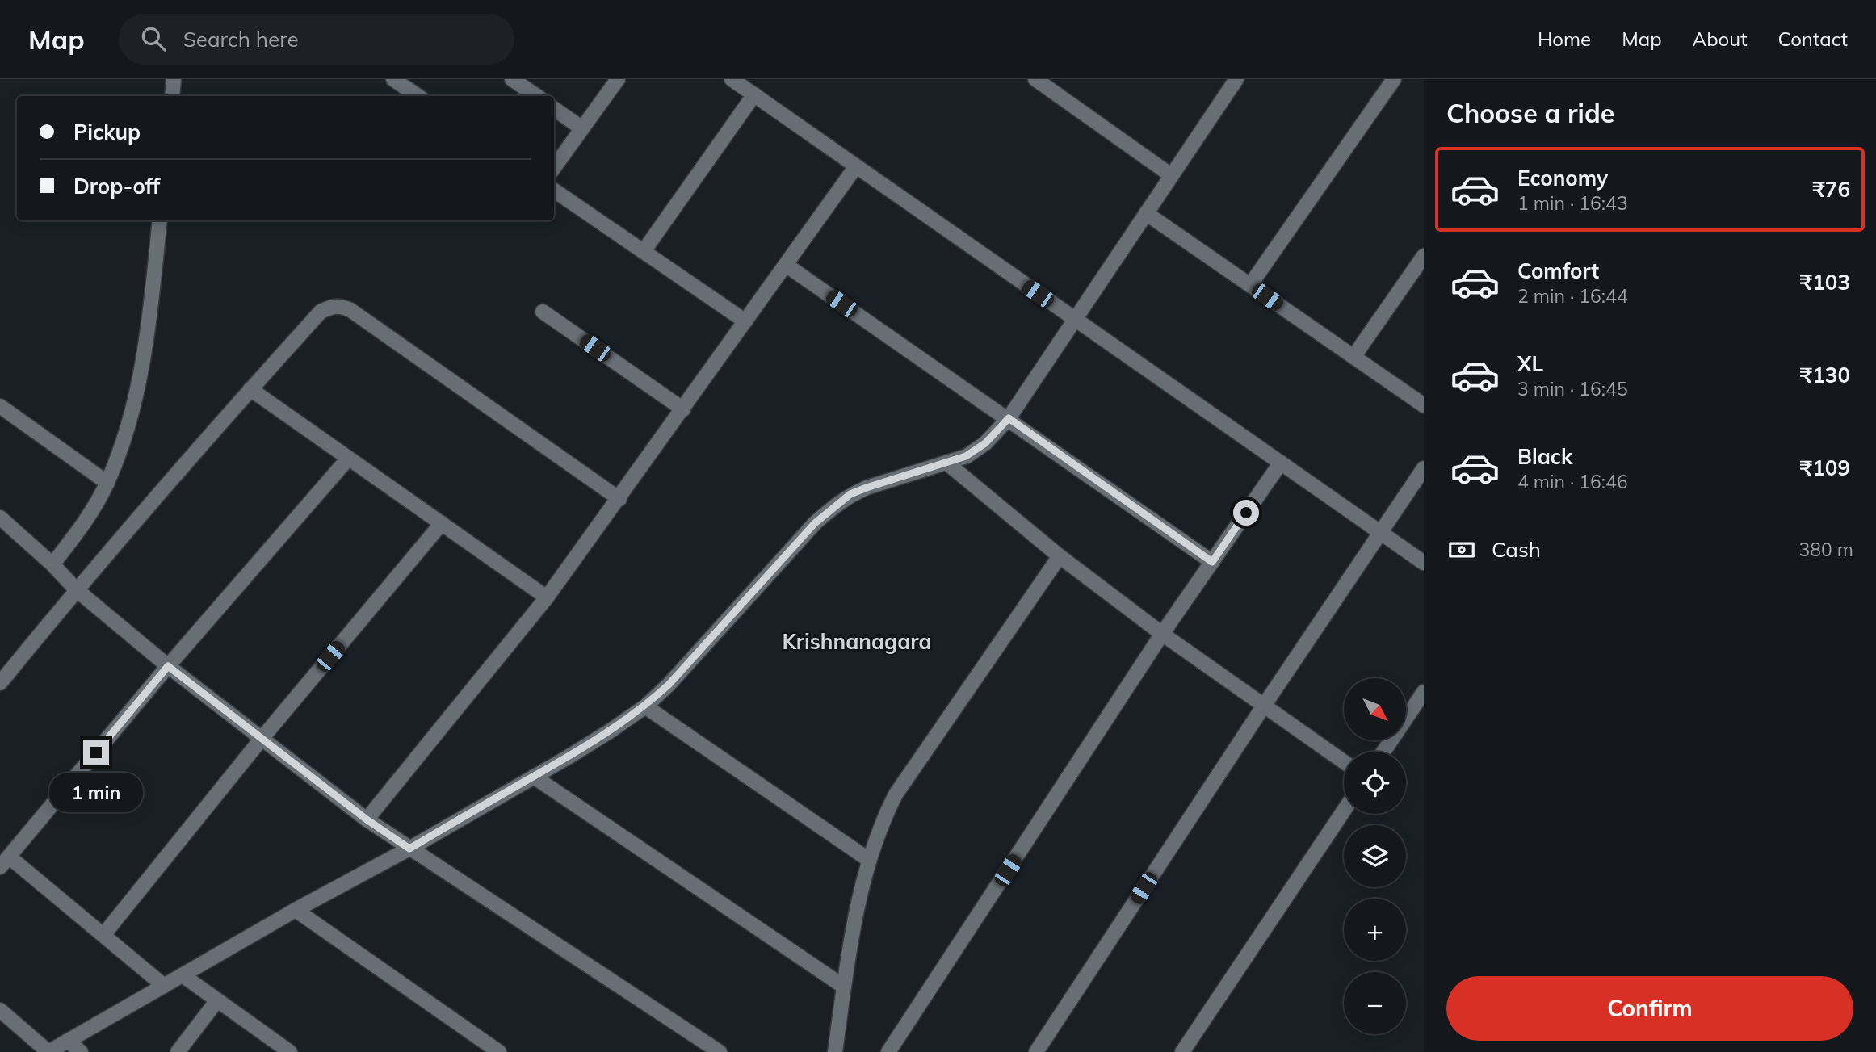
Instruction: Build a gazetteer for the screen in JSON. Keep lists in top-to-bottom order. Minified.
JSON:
{"districts":["Krishnanagara"],"north":"bottom right","page":{"header":"Map","search":"Search here","nav":["Home","Map","About","Contact"],"heading":"Choose a ride","banner":["Pickup","Drop-off"],"list":[{"name":"Economy","note":"1 min · 16:43","value":"₹76"},{"name":"Comfort","note":"2 min · 16:44","value":"₹103"},{"name":"XL","note":"3 min · 16:45","value":"₹130"},{"name":"Black","note":"4 min · 16:46","value":"₹109"}],"pay":["Cash","380 m"],"map_buttons":["+","−"],"bubble":"1 min","buttons":"Confirm"}}
